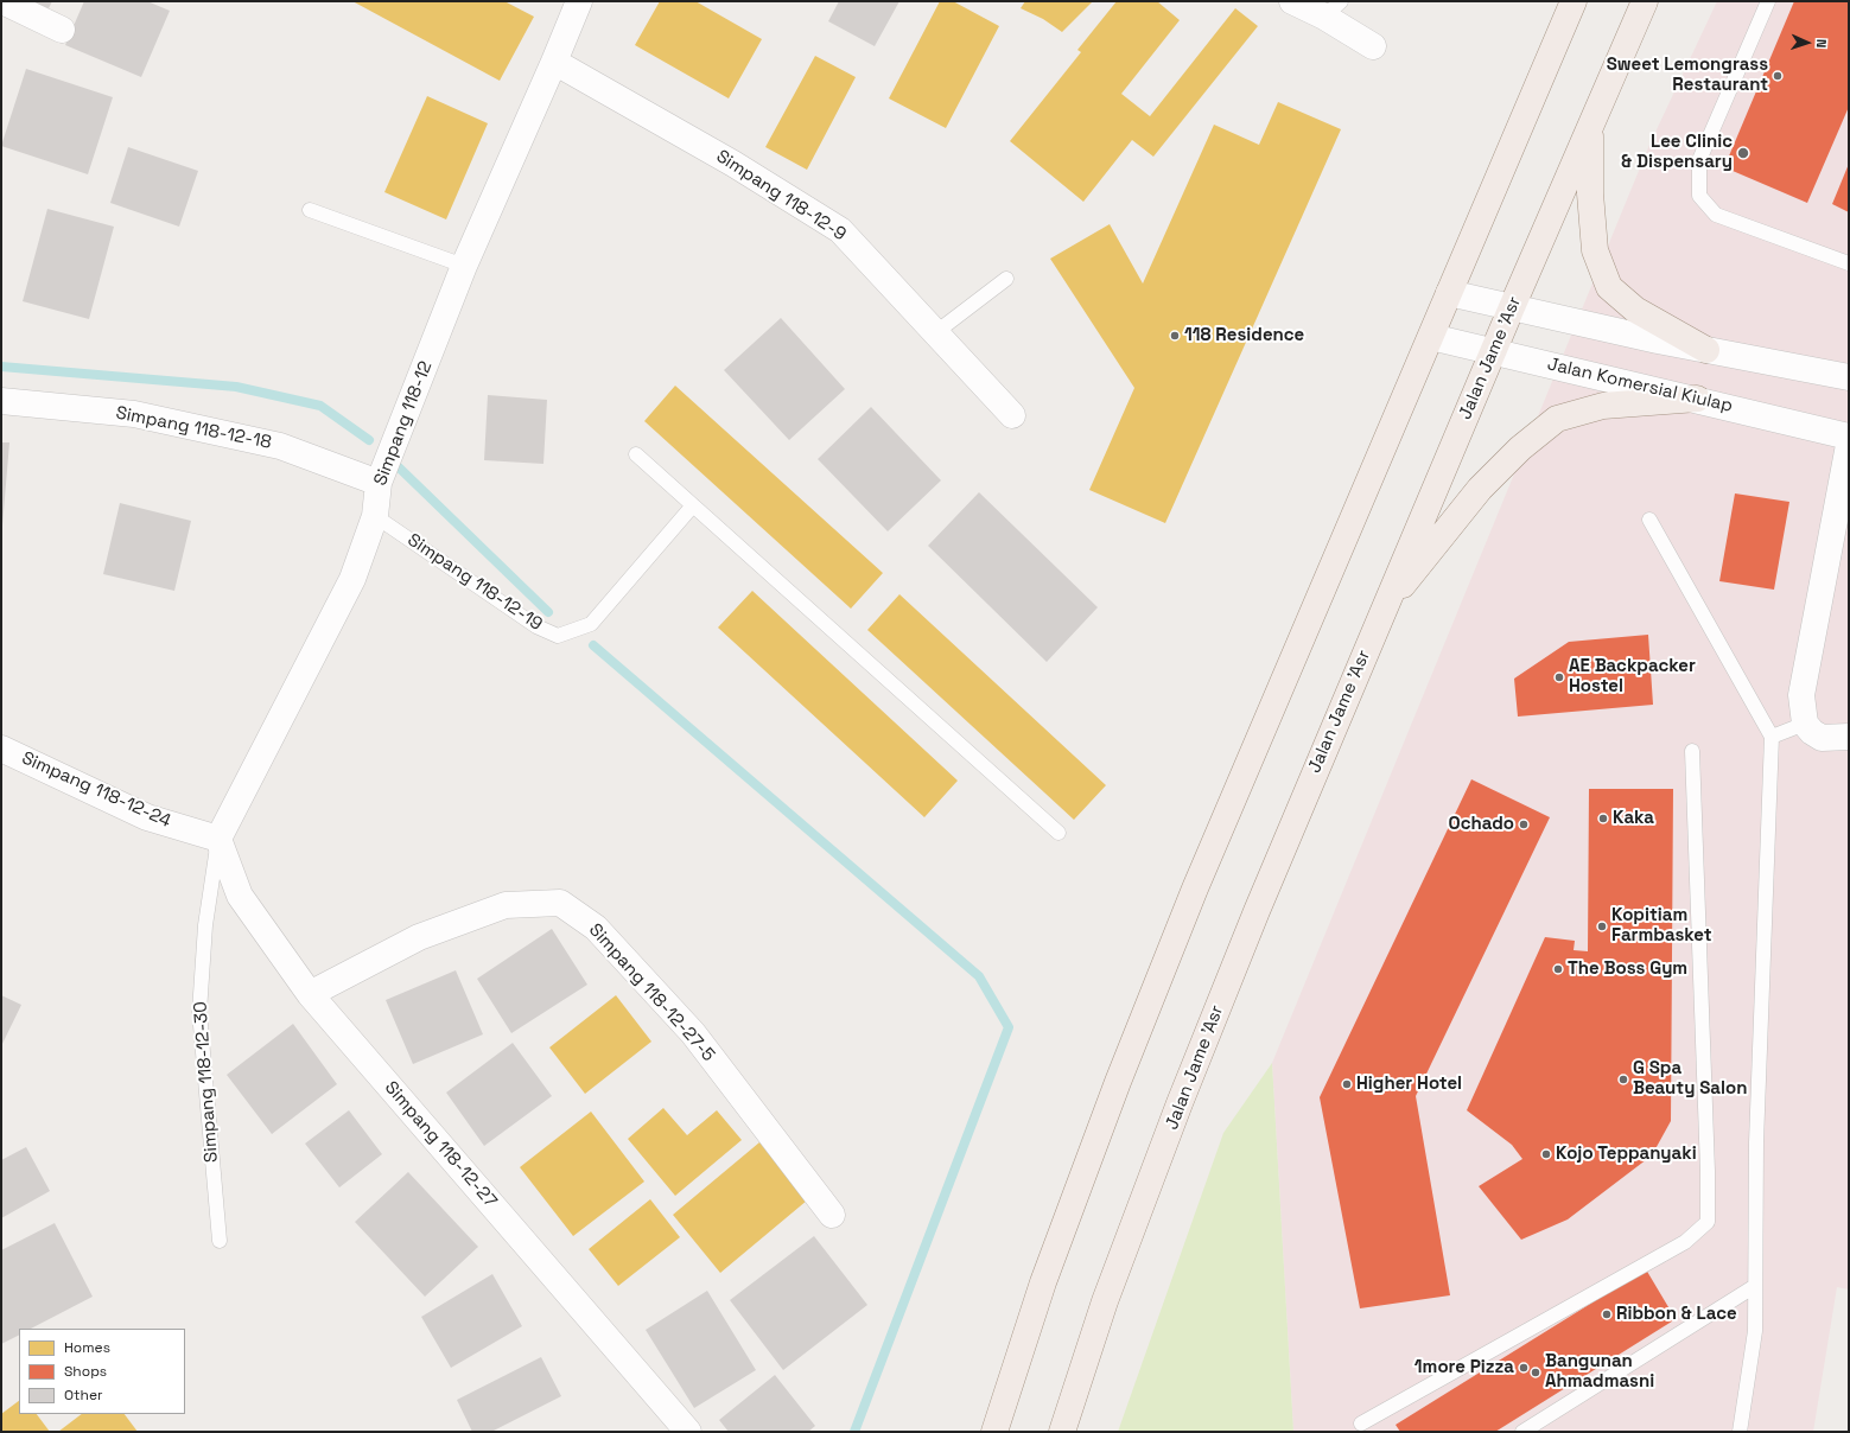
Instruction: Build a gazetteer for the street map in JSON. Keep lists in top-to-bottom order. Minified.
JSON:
{"streets":{"main road":["Jalan Jame 'Asr"],"street":["Simpang 118-12-9","Jalan Komersial Kiulap","Simpang 118-12","Simpang 118-12-18","Simpang 118-12-24","Simpang 118-12-27-5","Simpang 118-12-27"],"lane":["Simpang 118-12-19","Simpang 118-12-30"]},"crossings":[["Simpang 118-12-9","Simpang 118-12"],["Jalan Jame 'Asr","Jalan Komersial Kiulap"],["Simpang 118-12","Simpang 118-12-18"],["Simpang 118-12","Simpang 118-12-19"],["Simpang 118-12","Simpang 118-12-24"],["Simpang 118-12","Simpang 118-12-30"],["Simpang 118-12","Simpang 118-12-27"],["Simpang 118-12-24","Simpang 118-12-30"],["Simpang 118-12-24","Simpang 118-12-27"],["Simpang 118-12-27-5","Simpang 118-12-27"],["Simpang 118-12-30","Simpang 118-12-27"]],"places":["Sweet Lemongrass Restaurant","Lee Clinic & Dispensary","118 Residence","AE Backpacker Hostel","Kaka","Ochado","Kopitiam Farmbasket","The Boss Gym","G Spa Beauty Salon","Higher Hotel","Kojo Teppanyaki","Ribbon & Lace","1more Pizza","Bangunan Ahmadmasni"],"legend":["Homes","Shops","Other"],"north":"right"}
